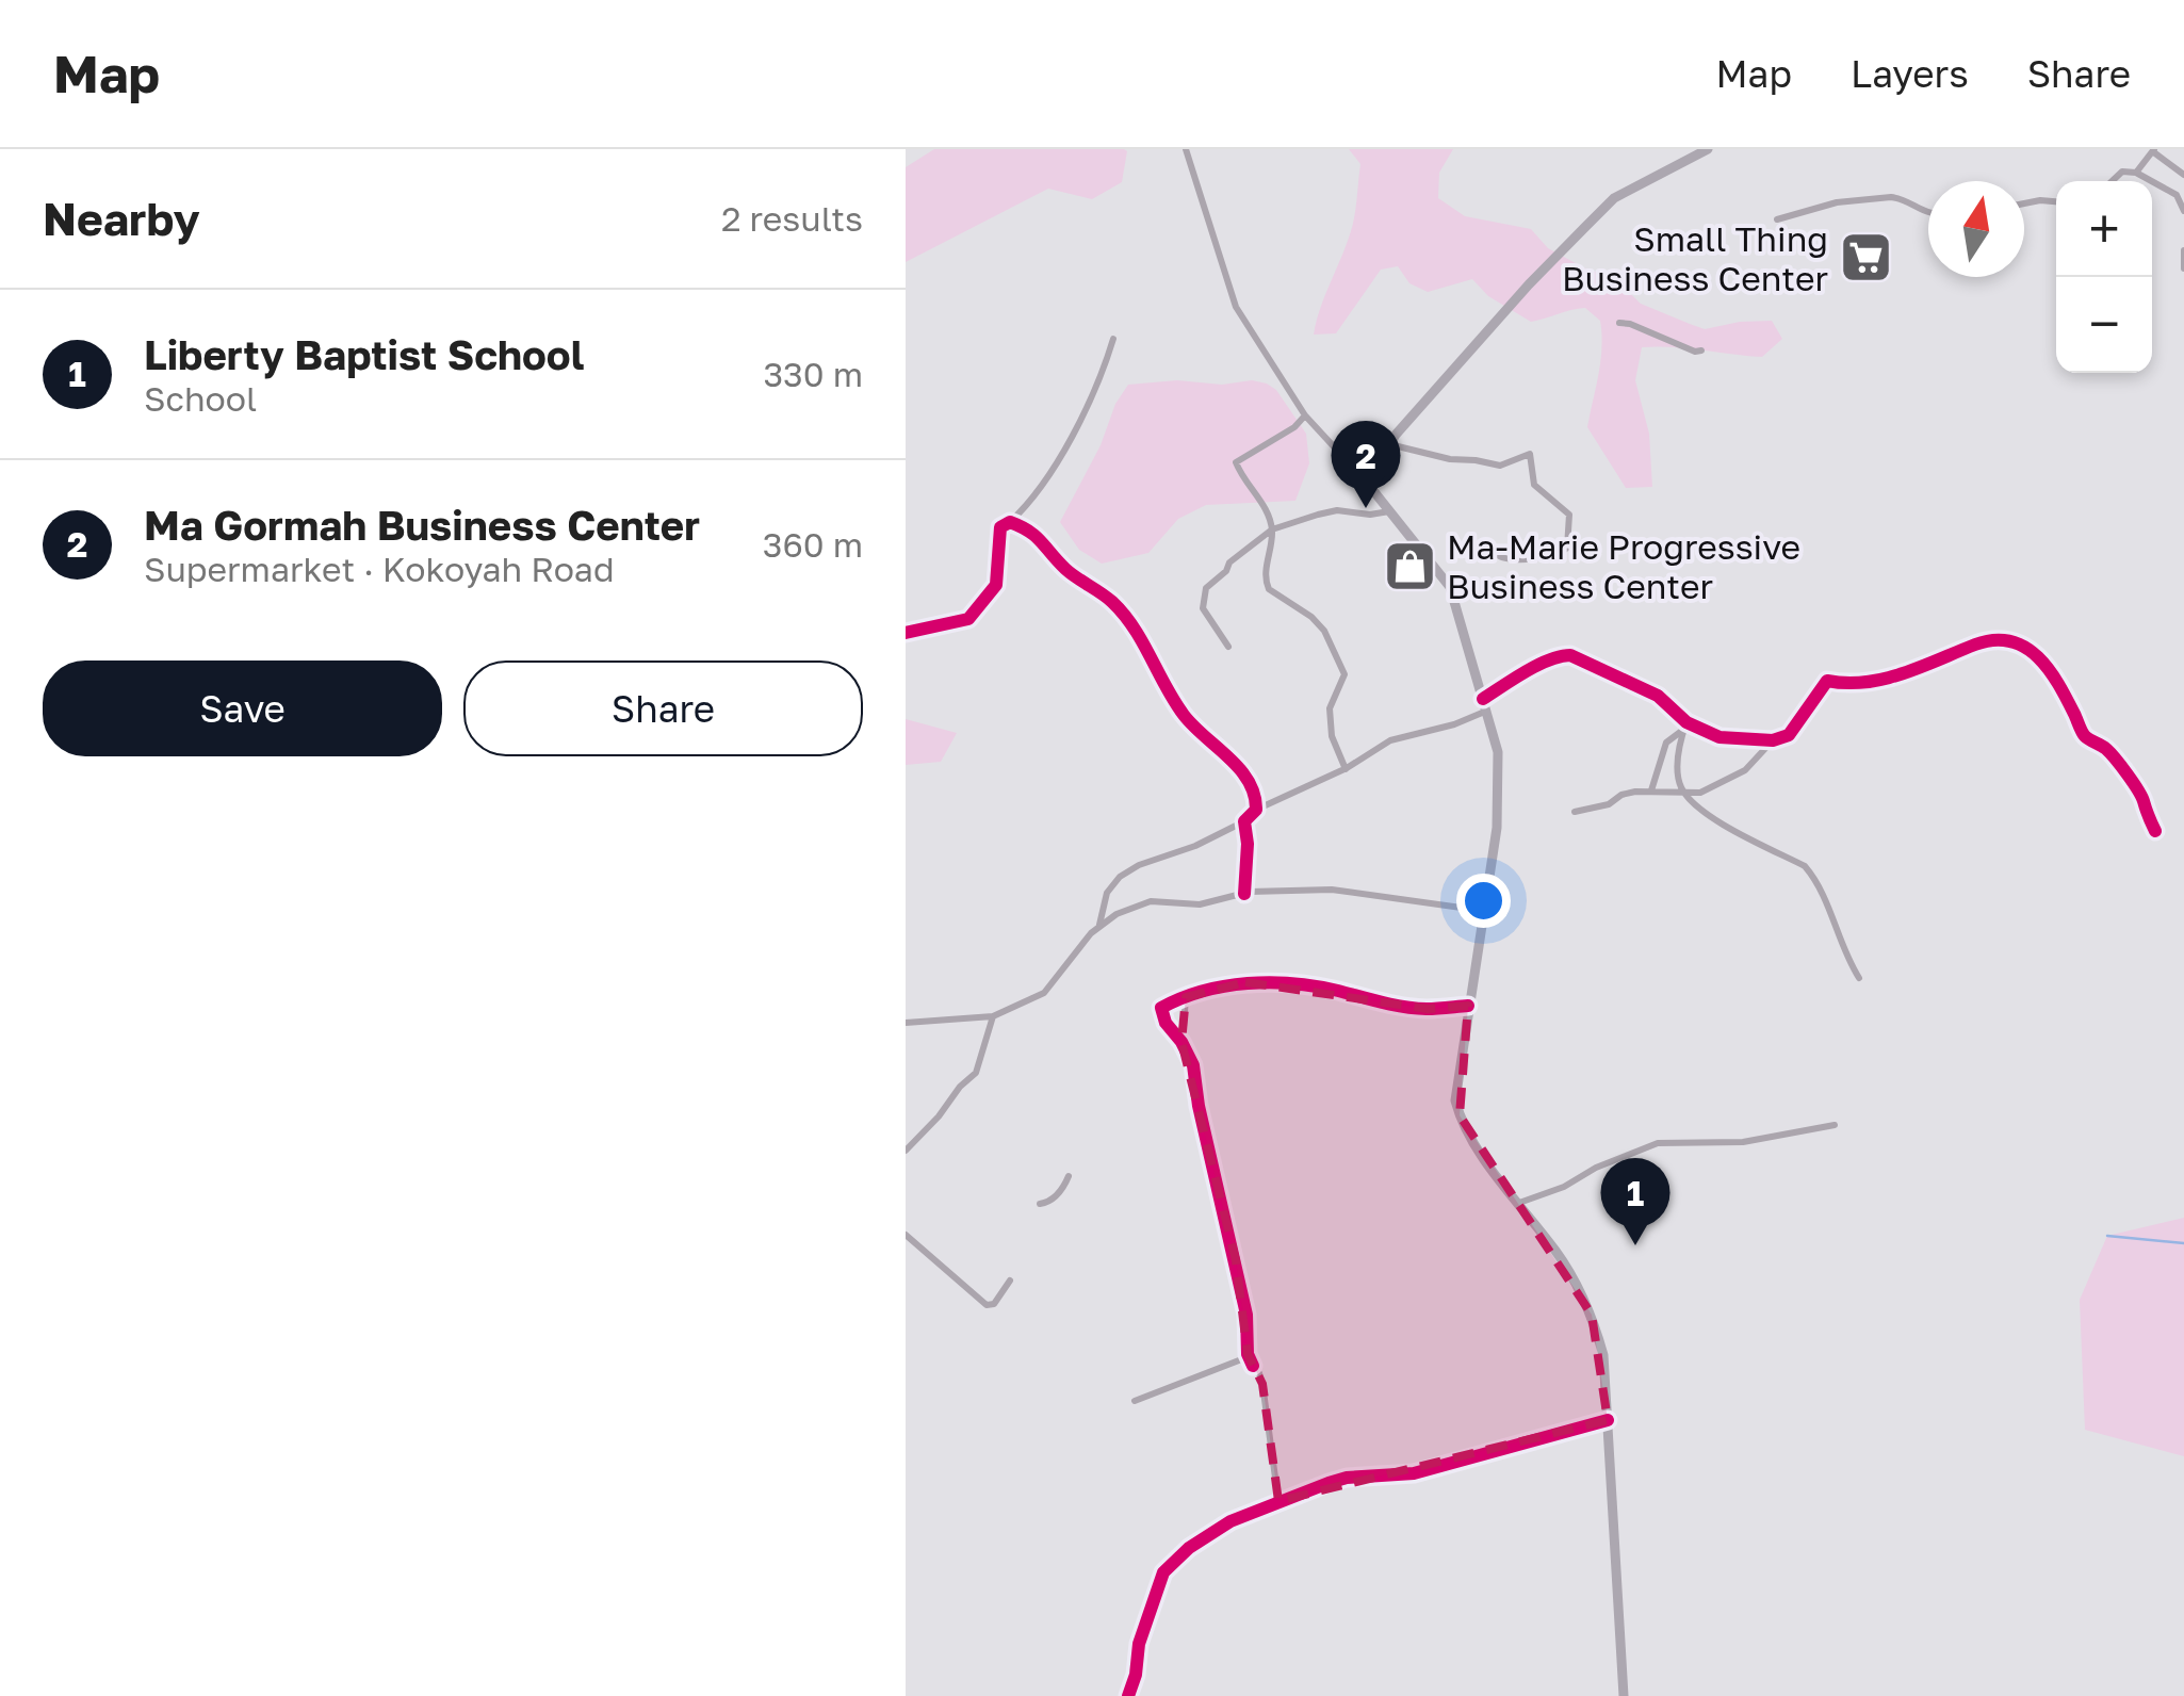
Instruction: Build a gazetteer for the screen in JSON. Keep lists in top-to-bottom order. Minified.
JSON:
{"places":{"supermarket":["Small Thing Business Center"],"shop":["Ma-Marie Progressive Business Center"]},"north":"top","page":{"header":"Map","nav":["Map","Layers","Share"],"heading":["Nearby","2 results"],"map_buttons":["+","−"],"list":[{"mark":"1","name":"Liberty Baptist School","note":"School","value":"330 m"},{"mark":"2","name":"Ma Gormah Business Center","note":"Supermarket · Kokoyah Road","value":"360 m"}],"pins":["2","1"],"buttons":["Save","Share"]}}
